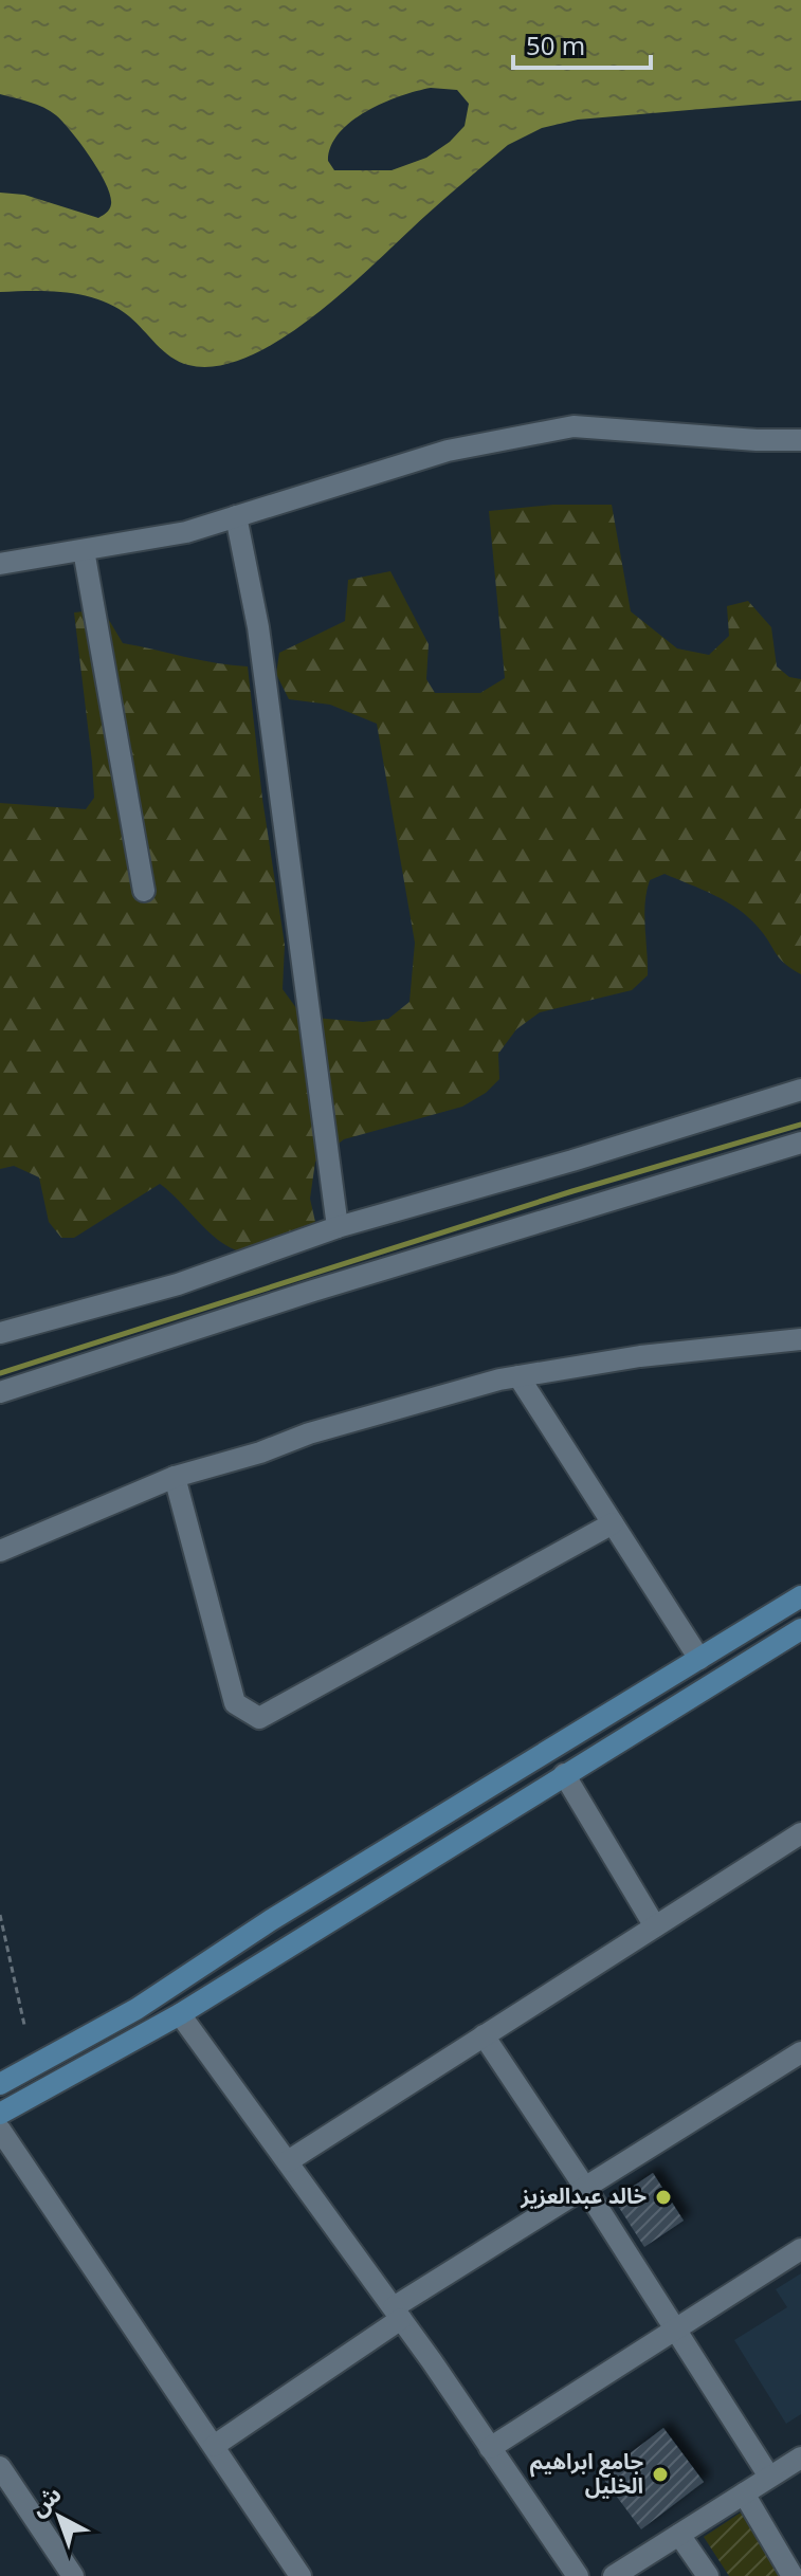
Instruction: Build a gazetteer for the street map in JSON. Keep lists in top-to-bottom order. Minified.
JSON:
{"places":["خالد عبدالعزيز","جامع ابراهيم الخليل"],"scale_bar":"50 m","north":"top left"}
